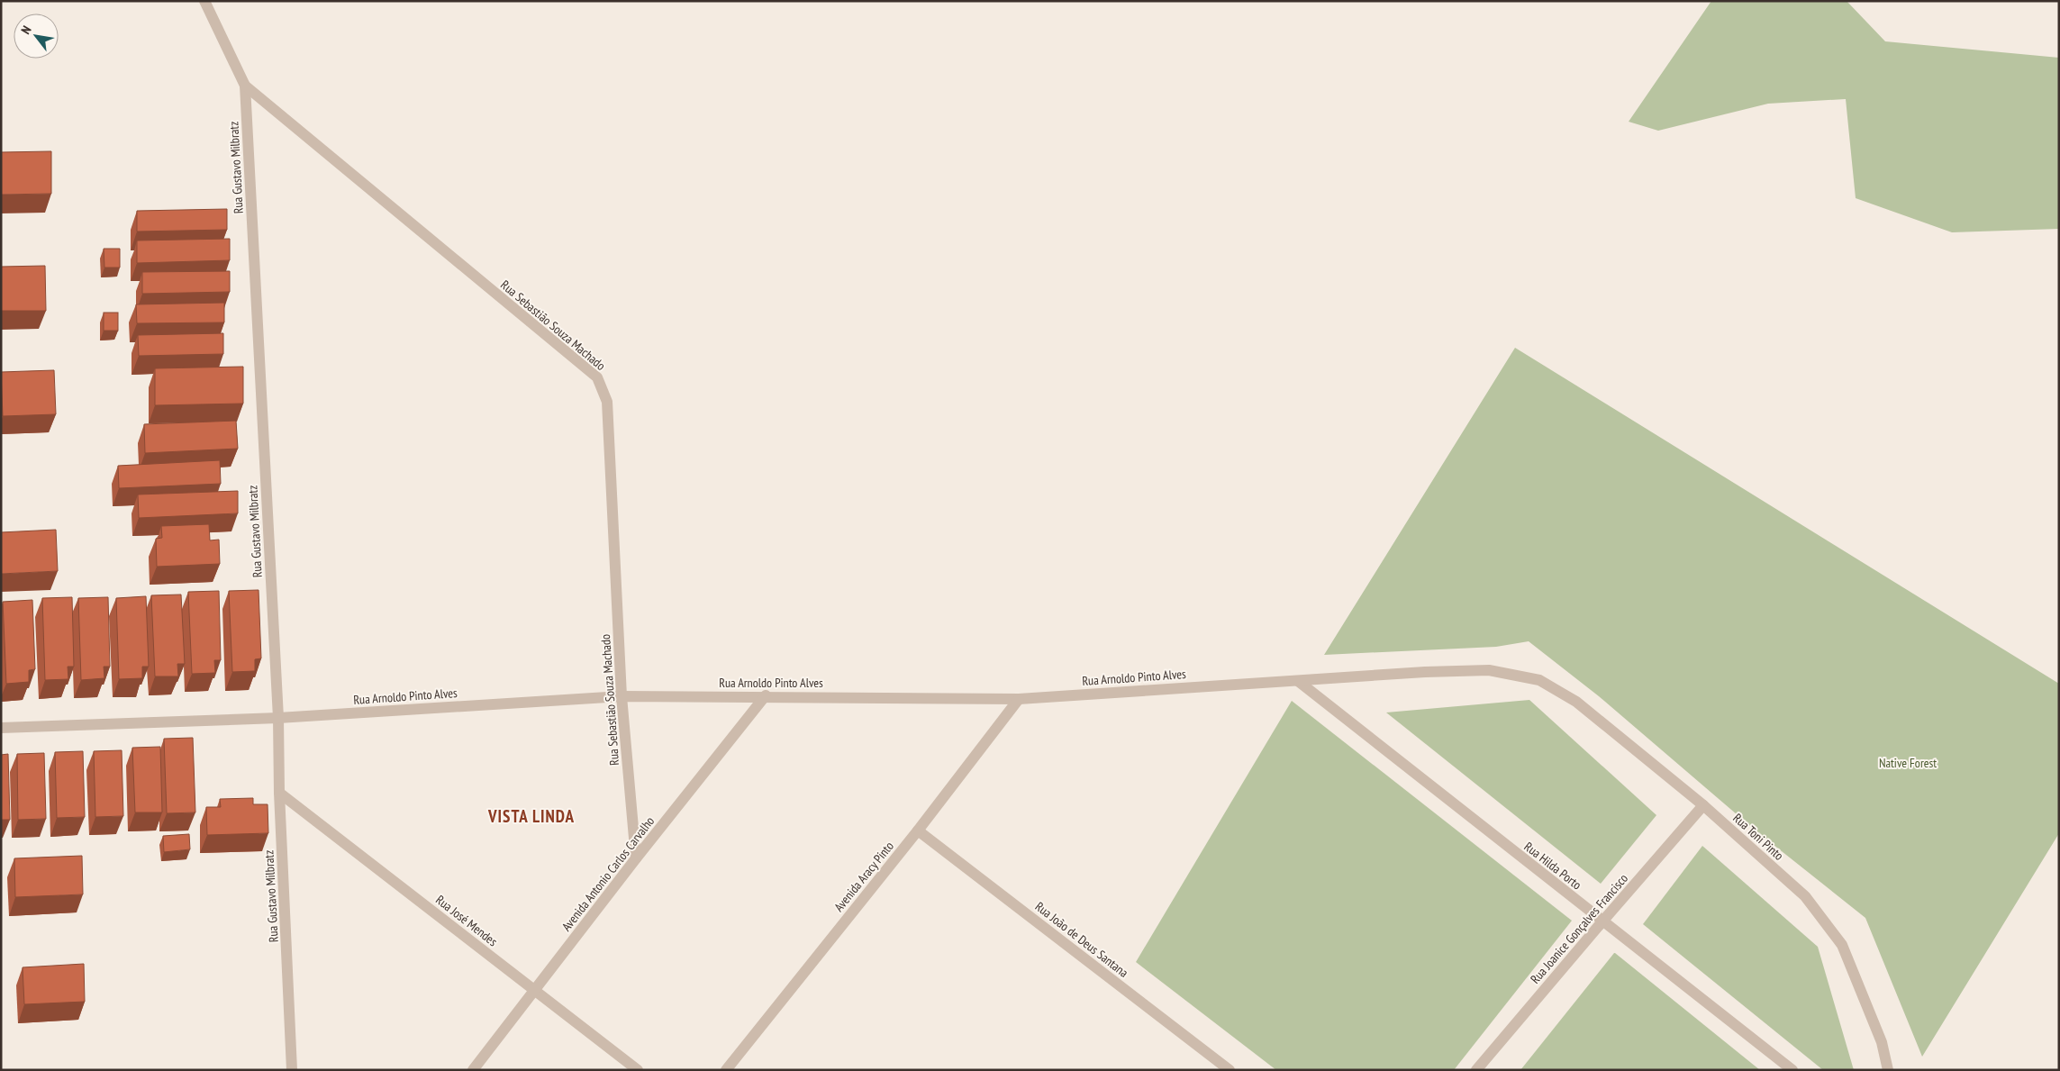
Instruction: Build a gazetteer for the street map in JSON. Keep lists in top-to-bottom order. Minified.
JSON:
{"streets":{"street":["Rua Gustavo Milbratz","Rua Sebastião Souza Machado","Rua Arnoldo Pinto Alves","Rua Toni Pinto","Rua Hilda Porto","Avenida Antonio Carlos Carvalho","Avenida Aracy Pinto","Rua José Mendes","Rua Joanice Gonçalves Francisco","Rua João de Deus Santana"]},"crossings":[["Rua Gustavo Milbratz","Rua Sebastião Souza Machado"],["Rua Gustavo Milbratz","Rua Arnoldo Pinto Alves"],["Rua Gustavo Milbratz","Rua José Mendes"],["Rua Sebastião Souza Machado","Rua Arnoldo Pinto Alves"],["Rua Sebastião Souza Machado","Avenida Antonio Carlos Carvalho"],["Rua Arnoldo Pinto Alves","Rua Toni Pinto"],["Rua Arnoldo Pinto Alves","Rua Hilda Porto"],["Rua Arnoldo Pinto Alves","Avenida Antonio Carlos Carvalho"],["Rua Arnoldo Pinto Alves","Avenida Aracy Pinto"],["Rua Toni Pinto","Rua Joanice Gonçalves Francisco"],["Rua Hilda Porto","Rua Joanice Gonçalves Francisco"],["Avenida Antonio Carlos Carvalho","Rua José Mendes"],["Avenida Aracy Pinto","Rua João de Deus Santana"]],"districts":["VISTA LINDA"],"parks":["Native Forest"],"north":"top left"}
